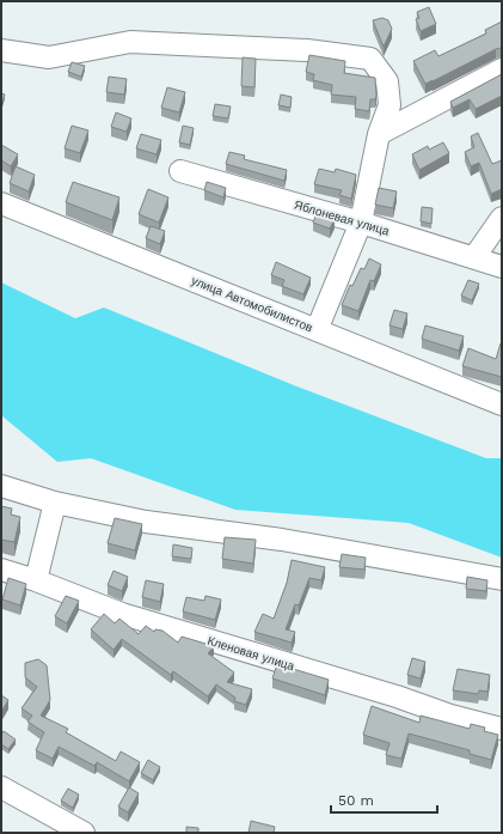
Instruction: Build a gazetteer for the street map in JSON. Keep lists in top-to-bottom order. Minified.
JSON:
{"streets":{"street":["Яблоневая улица","улица Автомобилистов","Кленовая улица"]},"scale_bar":"50 m"}
